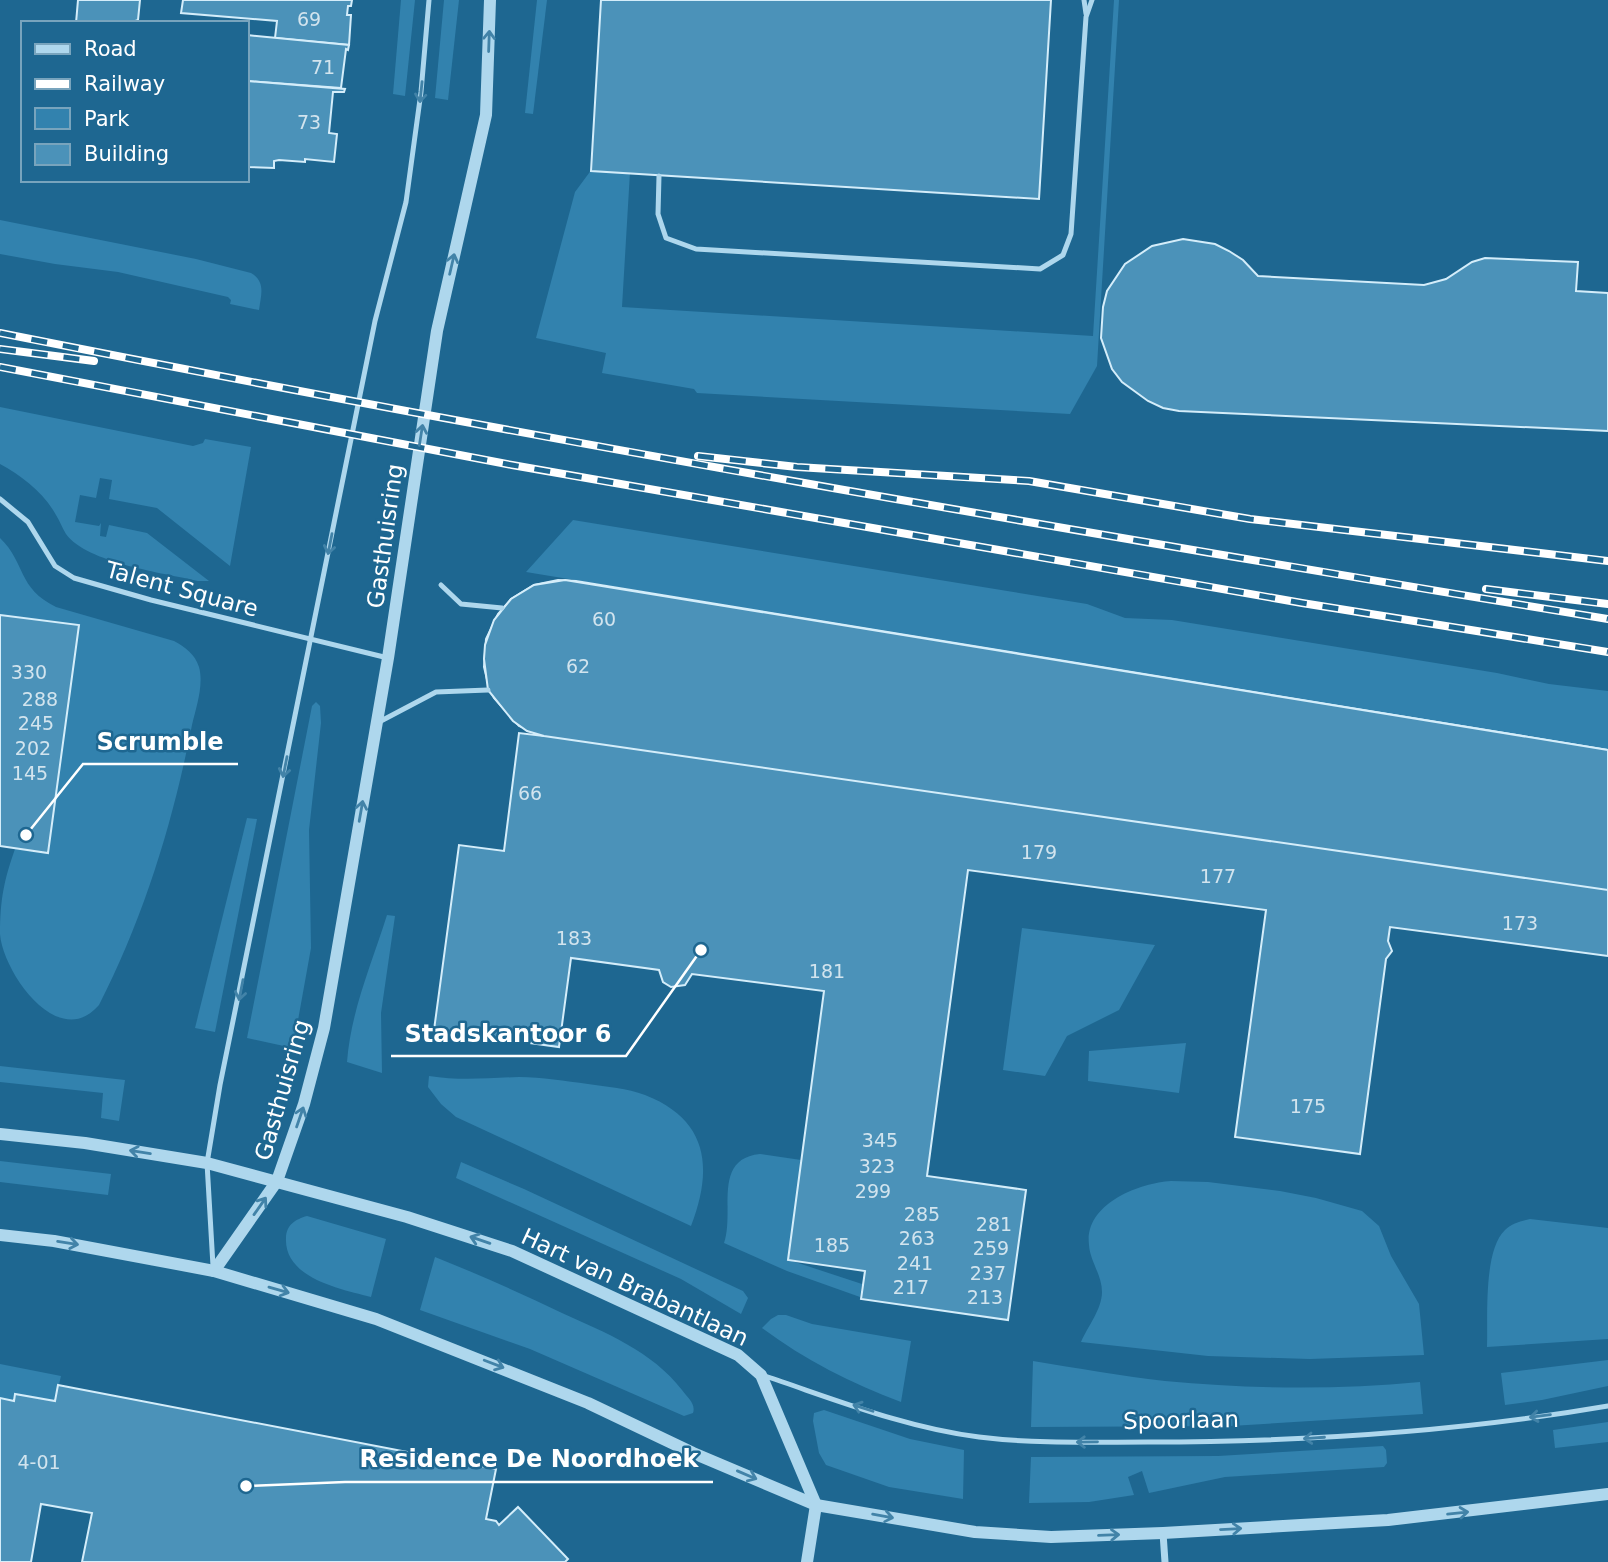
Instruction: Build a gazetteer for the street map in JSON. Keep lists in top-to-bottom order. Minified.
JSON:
{"streets":{"street":["Gasthuisring","Hart van Brabantlaan"],"lane":["Talent Square","Spoorlaan"]},"crossings":[["Gasthuisring","Talent Square"],["Gasthuisring","Hart van Brabantlaan"],["Hart van Brabantlaan","Spoorlaan"]],"one_way":["Gasthuisring","Spoorlaan"],"places":["Scrumble","Stadskantoor 6","Residence De Noordhoek"],"house_numbers":["69","71","73","60","62","330","288","245","202","145","66","179","177","173","183","181","175","345","323","299","285","281","263","185","259","241","237","217","213","4-01"],"legend":["Road","Railway","Park","Building"]}
